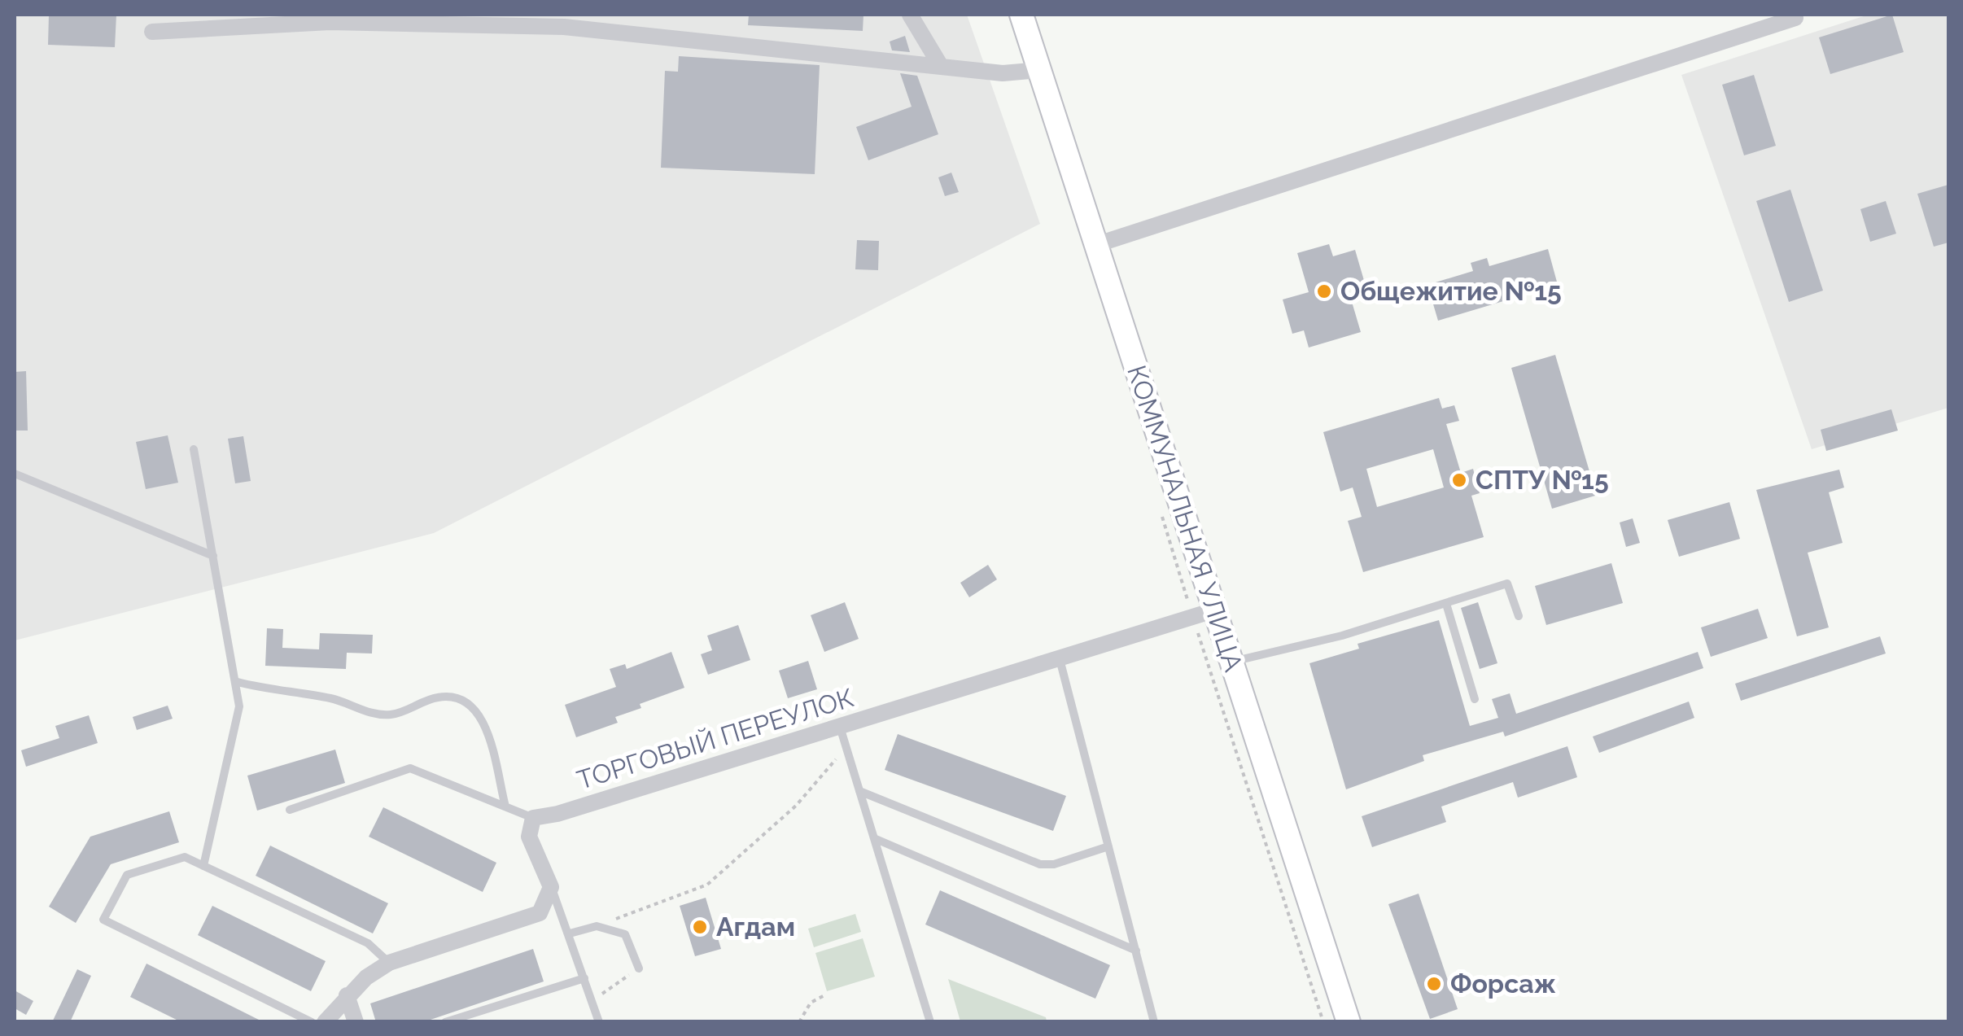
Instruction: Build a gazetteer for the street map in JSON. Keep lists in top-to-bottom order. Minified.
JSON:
{"streets":{"main road":["КОММУНАЛЬНАЯ УЛИЦА"],"street":["ТОРГОВЫЙ ПЕРЕУЛОК"]},"crossings":[["КОММУНАЛЬНАЯ УЛИЦА","ТОРГОВЫЙ ПЕРЕУЛОК"]],"places":["Общежитие №15","СПТУ №15","Агдам","Форсаж"]}
